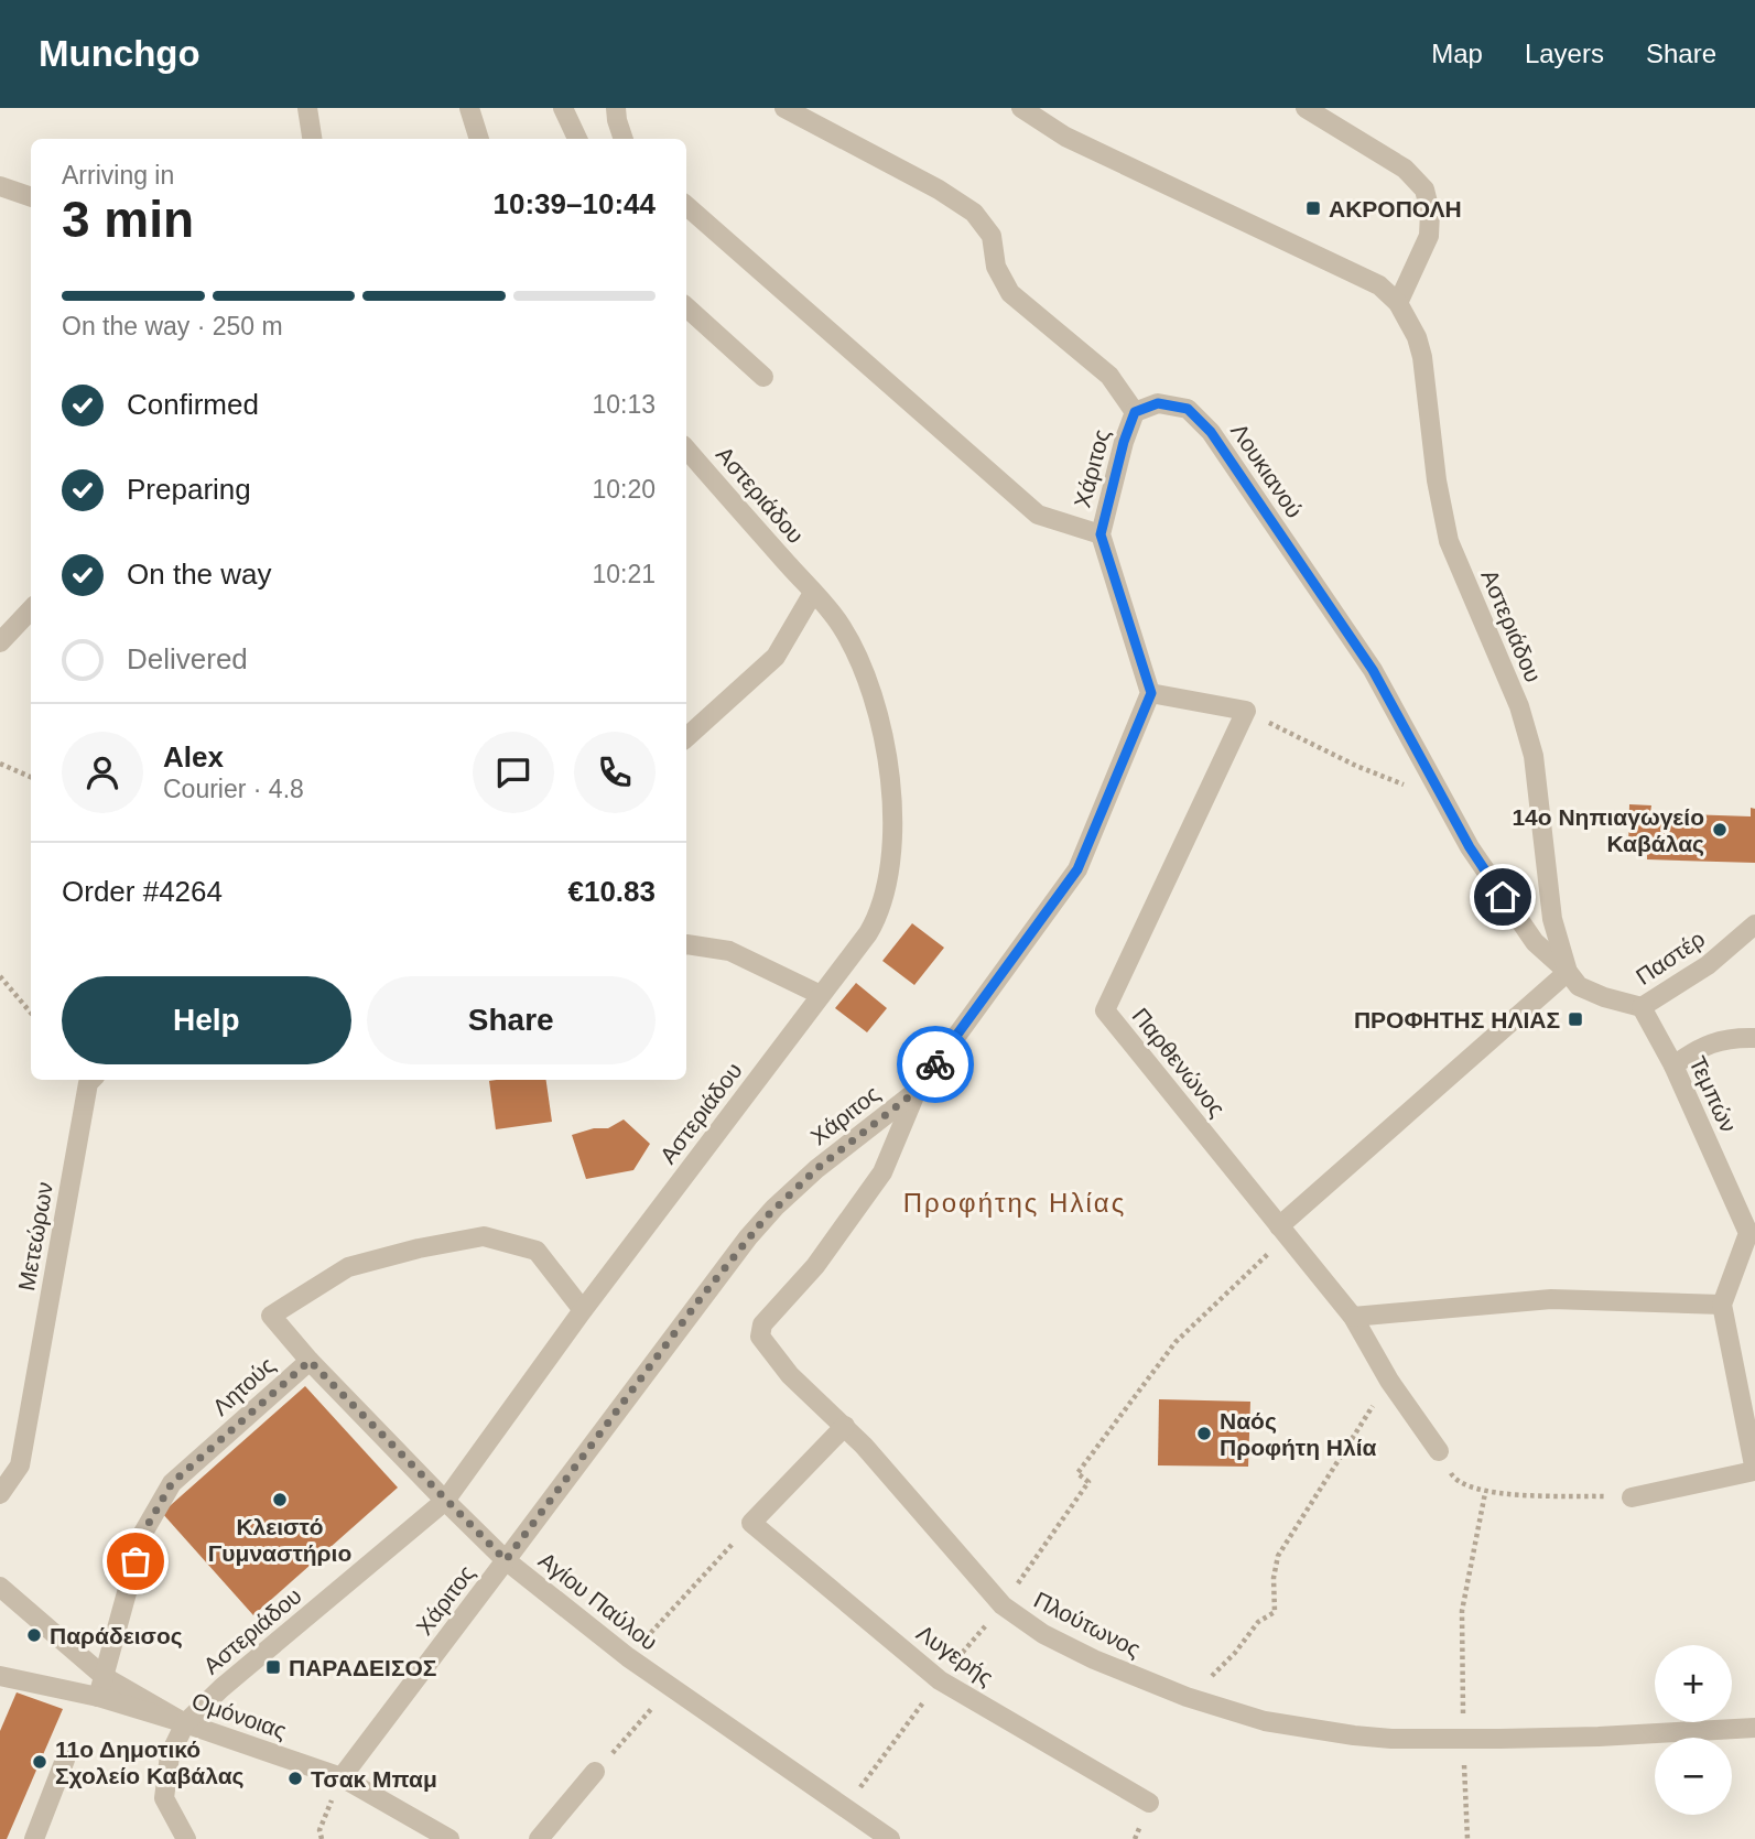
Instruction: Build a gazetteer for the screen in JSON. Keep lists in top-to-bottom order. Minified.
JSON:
{"streets":{"street":["Χάριτος","Λουκιανού","Αστεριάδου","Παστέρ","Παρθενώνος","Τεμπών","Μετεώρων","Λητούς","Αγίου Παύλου","Πλούτωνος","Λυγερής","Ομόνοιας"]},"crossings":[["Χάριτος","Λουκιανού"],["Χάριτος","Αγίου Παύλου"],["Χάριτος","Πλούτωνος"],["Χάριτος","Ομόνοιας"],["Λουκιανού","Αστεριάδου"],["Λουκιανού","Παστέρ"],["Αστεριάδου","Παστέρ"],["Αστεριάδου","Λητούς"],["Αστεριάδου","Αγίου Παύλου"],["Αστεριάδου","Ομόνοιας"],["Παστέρ","Τεμπών"],["Λητούς","Αγίου Παύλου"],["Λητούς","Ομόνοιας"]],"districts":["Προφήτης Ηλίας"],"places":{"transit":["ΑΚΡΟΠΟΛΗ","ΠΡΟΦΗΤΗΣ ΗΛΙΑΣ","ΠΑΡΑΔΕΙΣΟΣ"],"other":["14ο Νηπιαγωγείο Καβάλας","Ναός Προφήτη Ηλία","Κλειστό Γυμναστήριο","Παράδεισος","11ο Δημοτικό Σχολείο Καβάλας","Τσακ Μπαμ"]},"page":{"header":"Munchgo","nav":["Map","Layers","Share"],"heading":["3 min","Arriving in","10:39–10:44"],"panel":["Alex","Courier · 4.8","Order #4264","€10.83"],"bar":"On the way · 250 m","list":[["Confirmed","10:13"],["Preparing","10:20"],["On the way","10:21"],"Delivered"],"buttons":["Help","Share"],"map_buttons":["+","−"]}}
